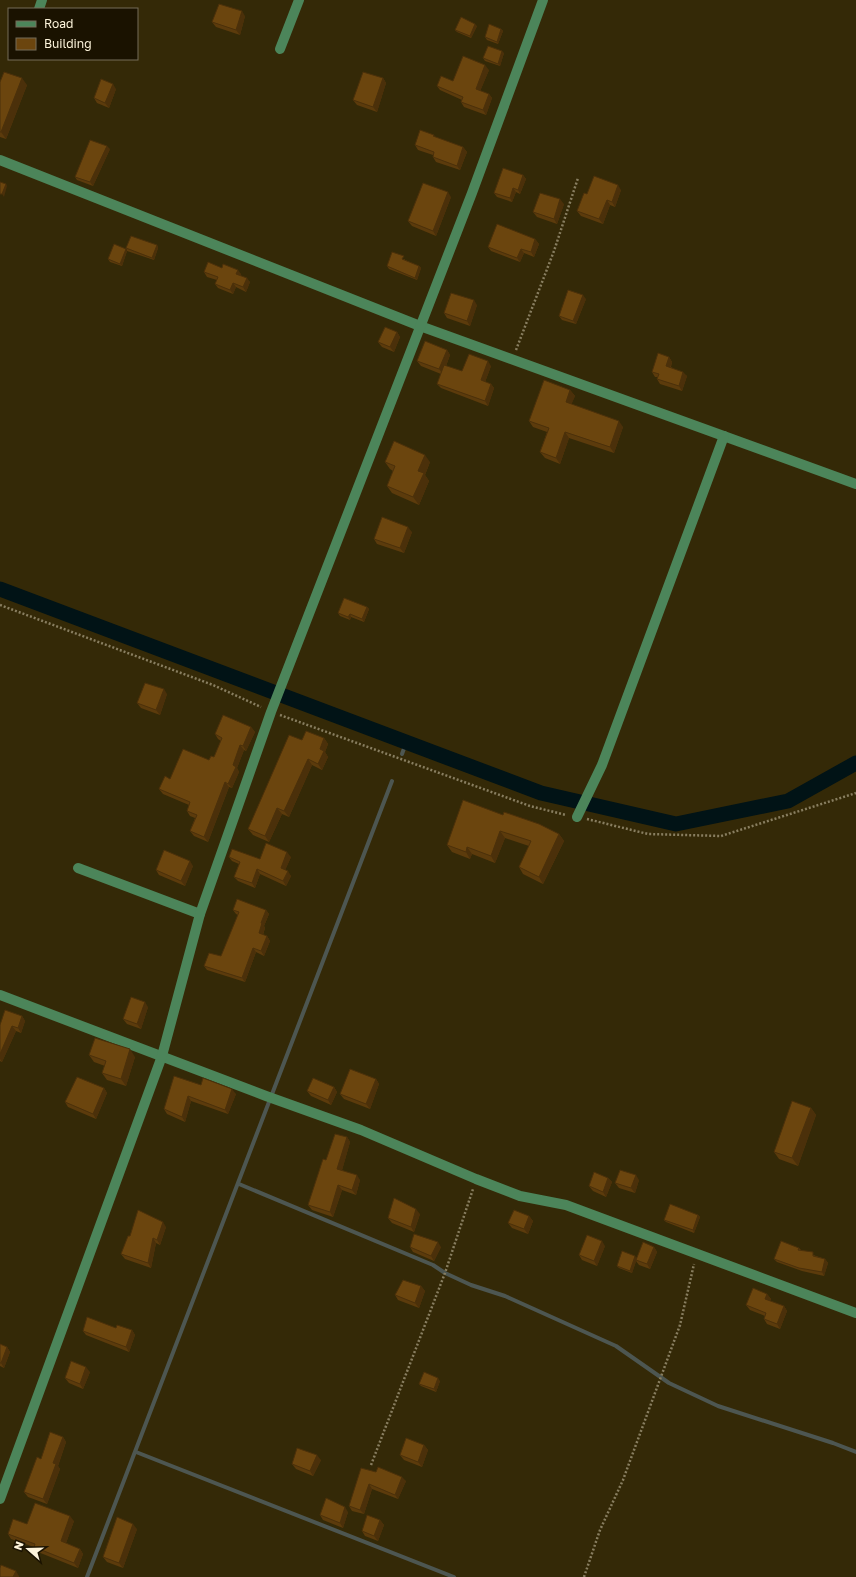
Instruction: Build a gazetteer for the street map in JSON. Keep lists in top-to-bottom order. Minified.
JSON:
{"legend":["Road","Building"],"north":"left"}
